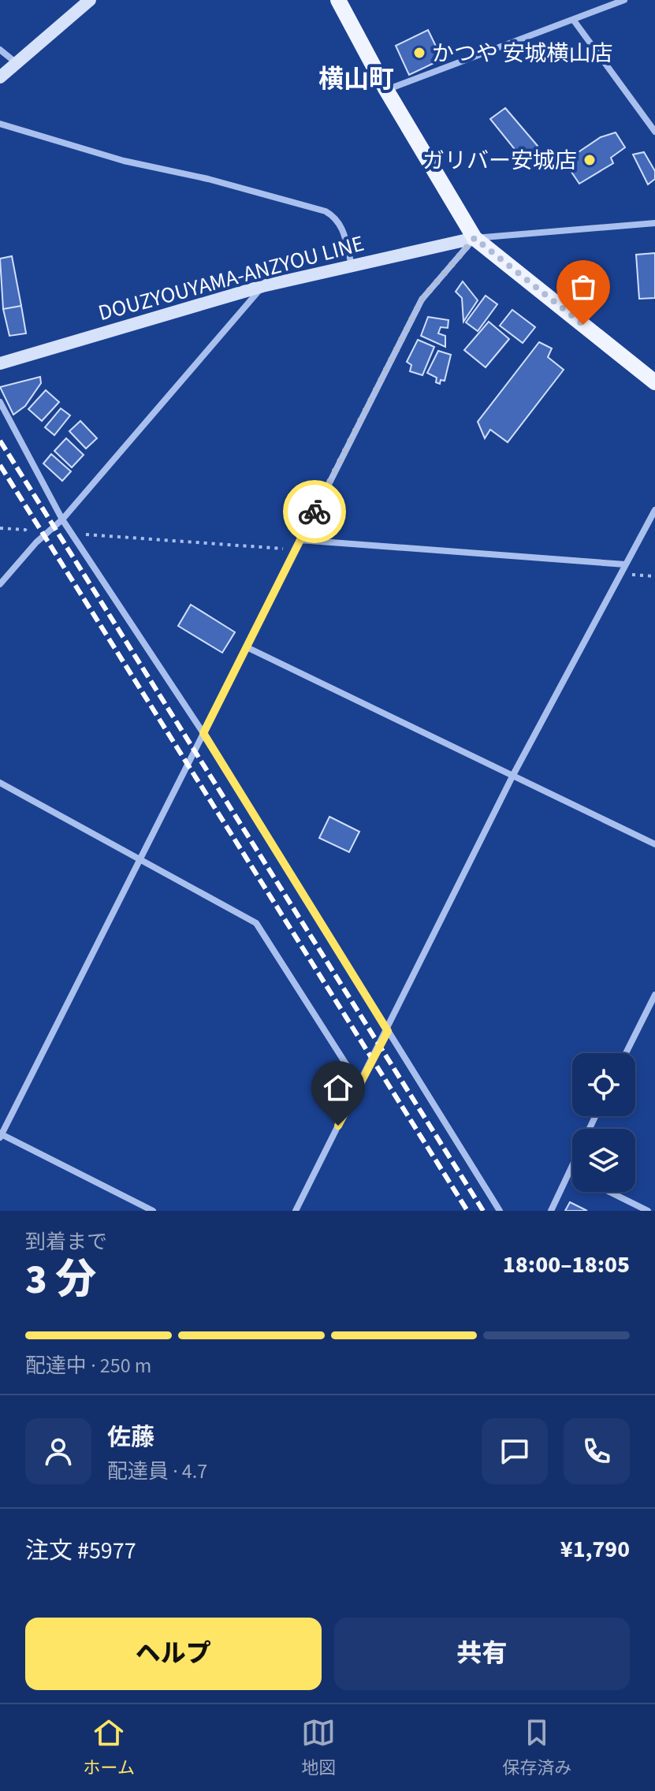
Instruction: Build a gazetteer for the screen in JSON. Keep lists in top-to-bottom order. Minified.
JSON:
{"streets":{"main road":["DOUZYOUYAMA-ANZYOU LINE"]},"districts":["横山町"],"places":["かつや 安城横山店","ガリバー安城店"],"page":{"heading":["3 分","到着まで","18:00–18:05"],"panel":["佐藤","配達員 · 4.7","注文 #5977","¥1,790"],"bar":"配達中 · 250 m","buttons":["ヘルプ","共有"],"tabs":["ホーム","地図","保存済み"]}}
